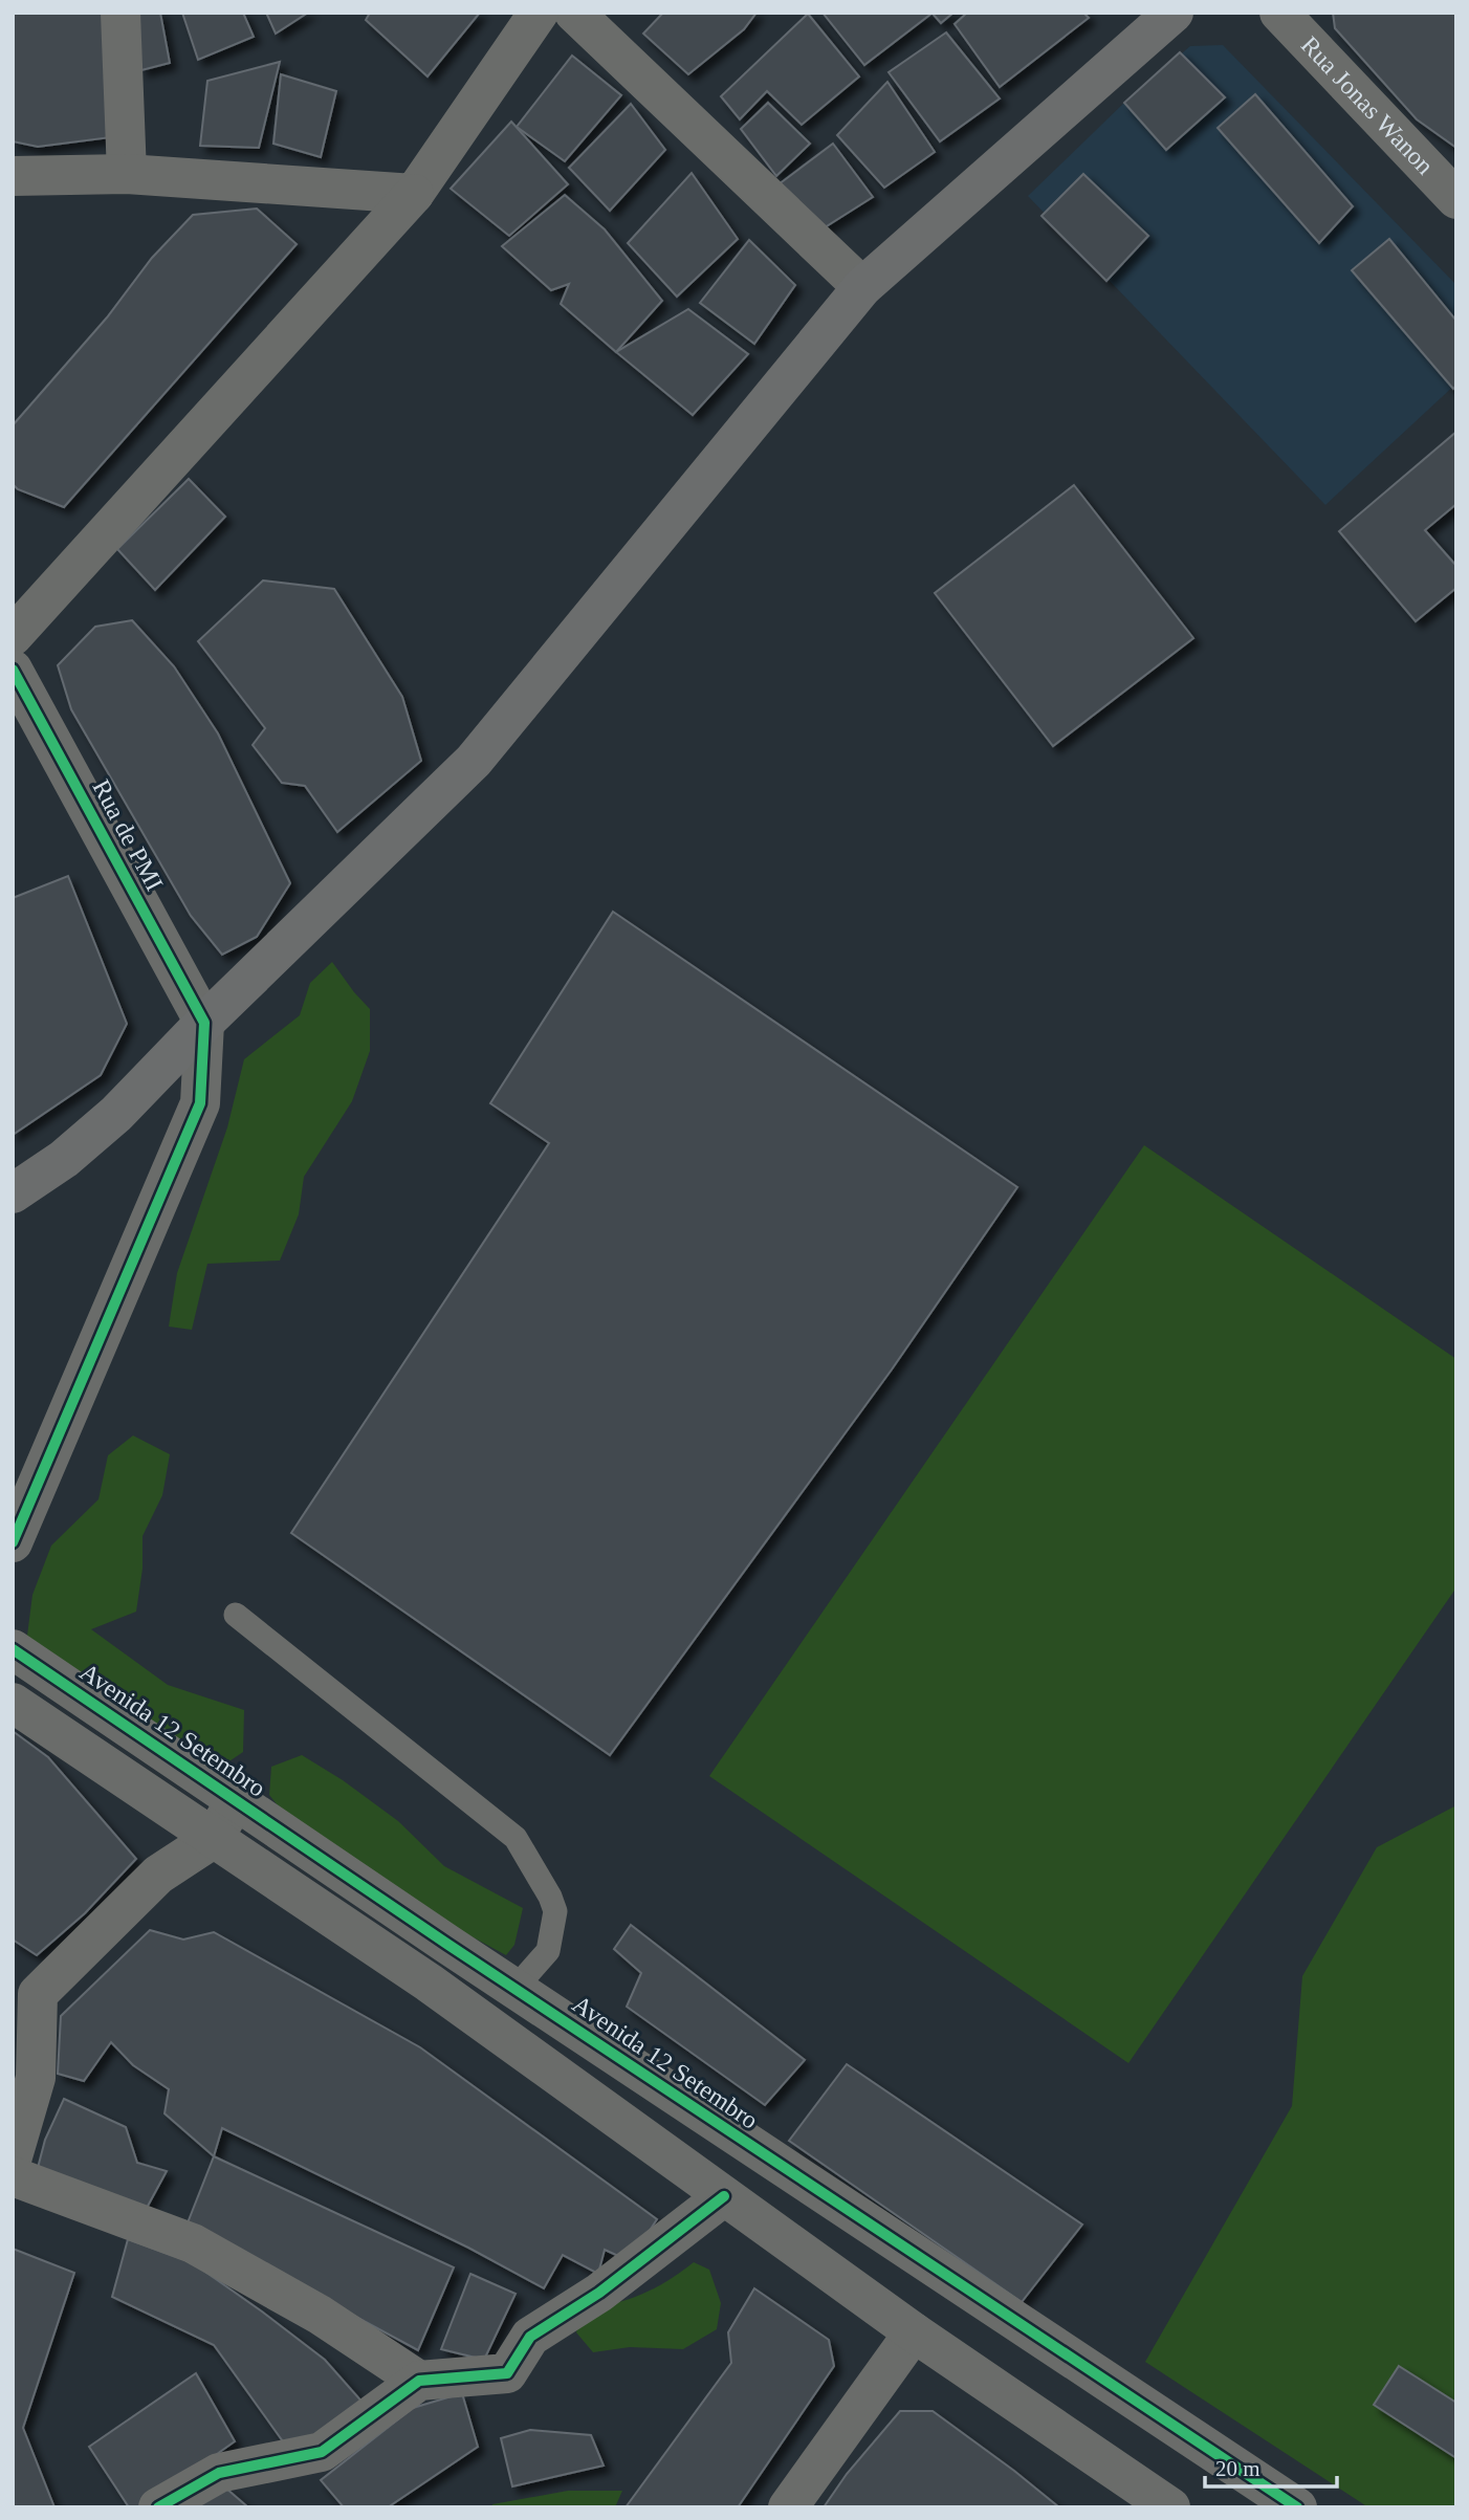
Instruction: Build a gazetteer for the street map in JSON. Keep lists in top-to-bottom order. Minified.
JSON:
{"streets":{"street":["Rua Jonas Wanon","Rua de PMI","Avenida 12 Setembro"]},"scale_bar":"20 m"}
